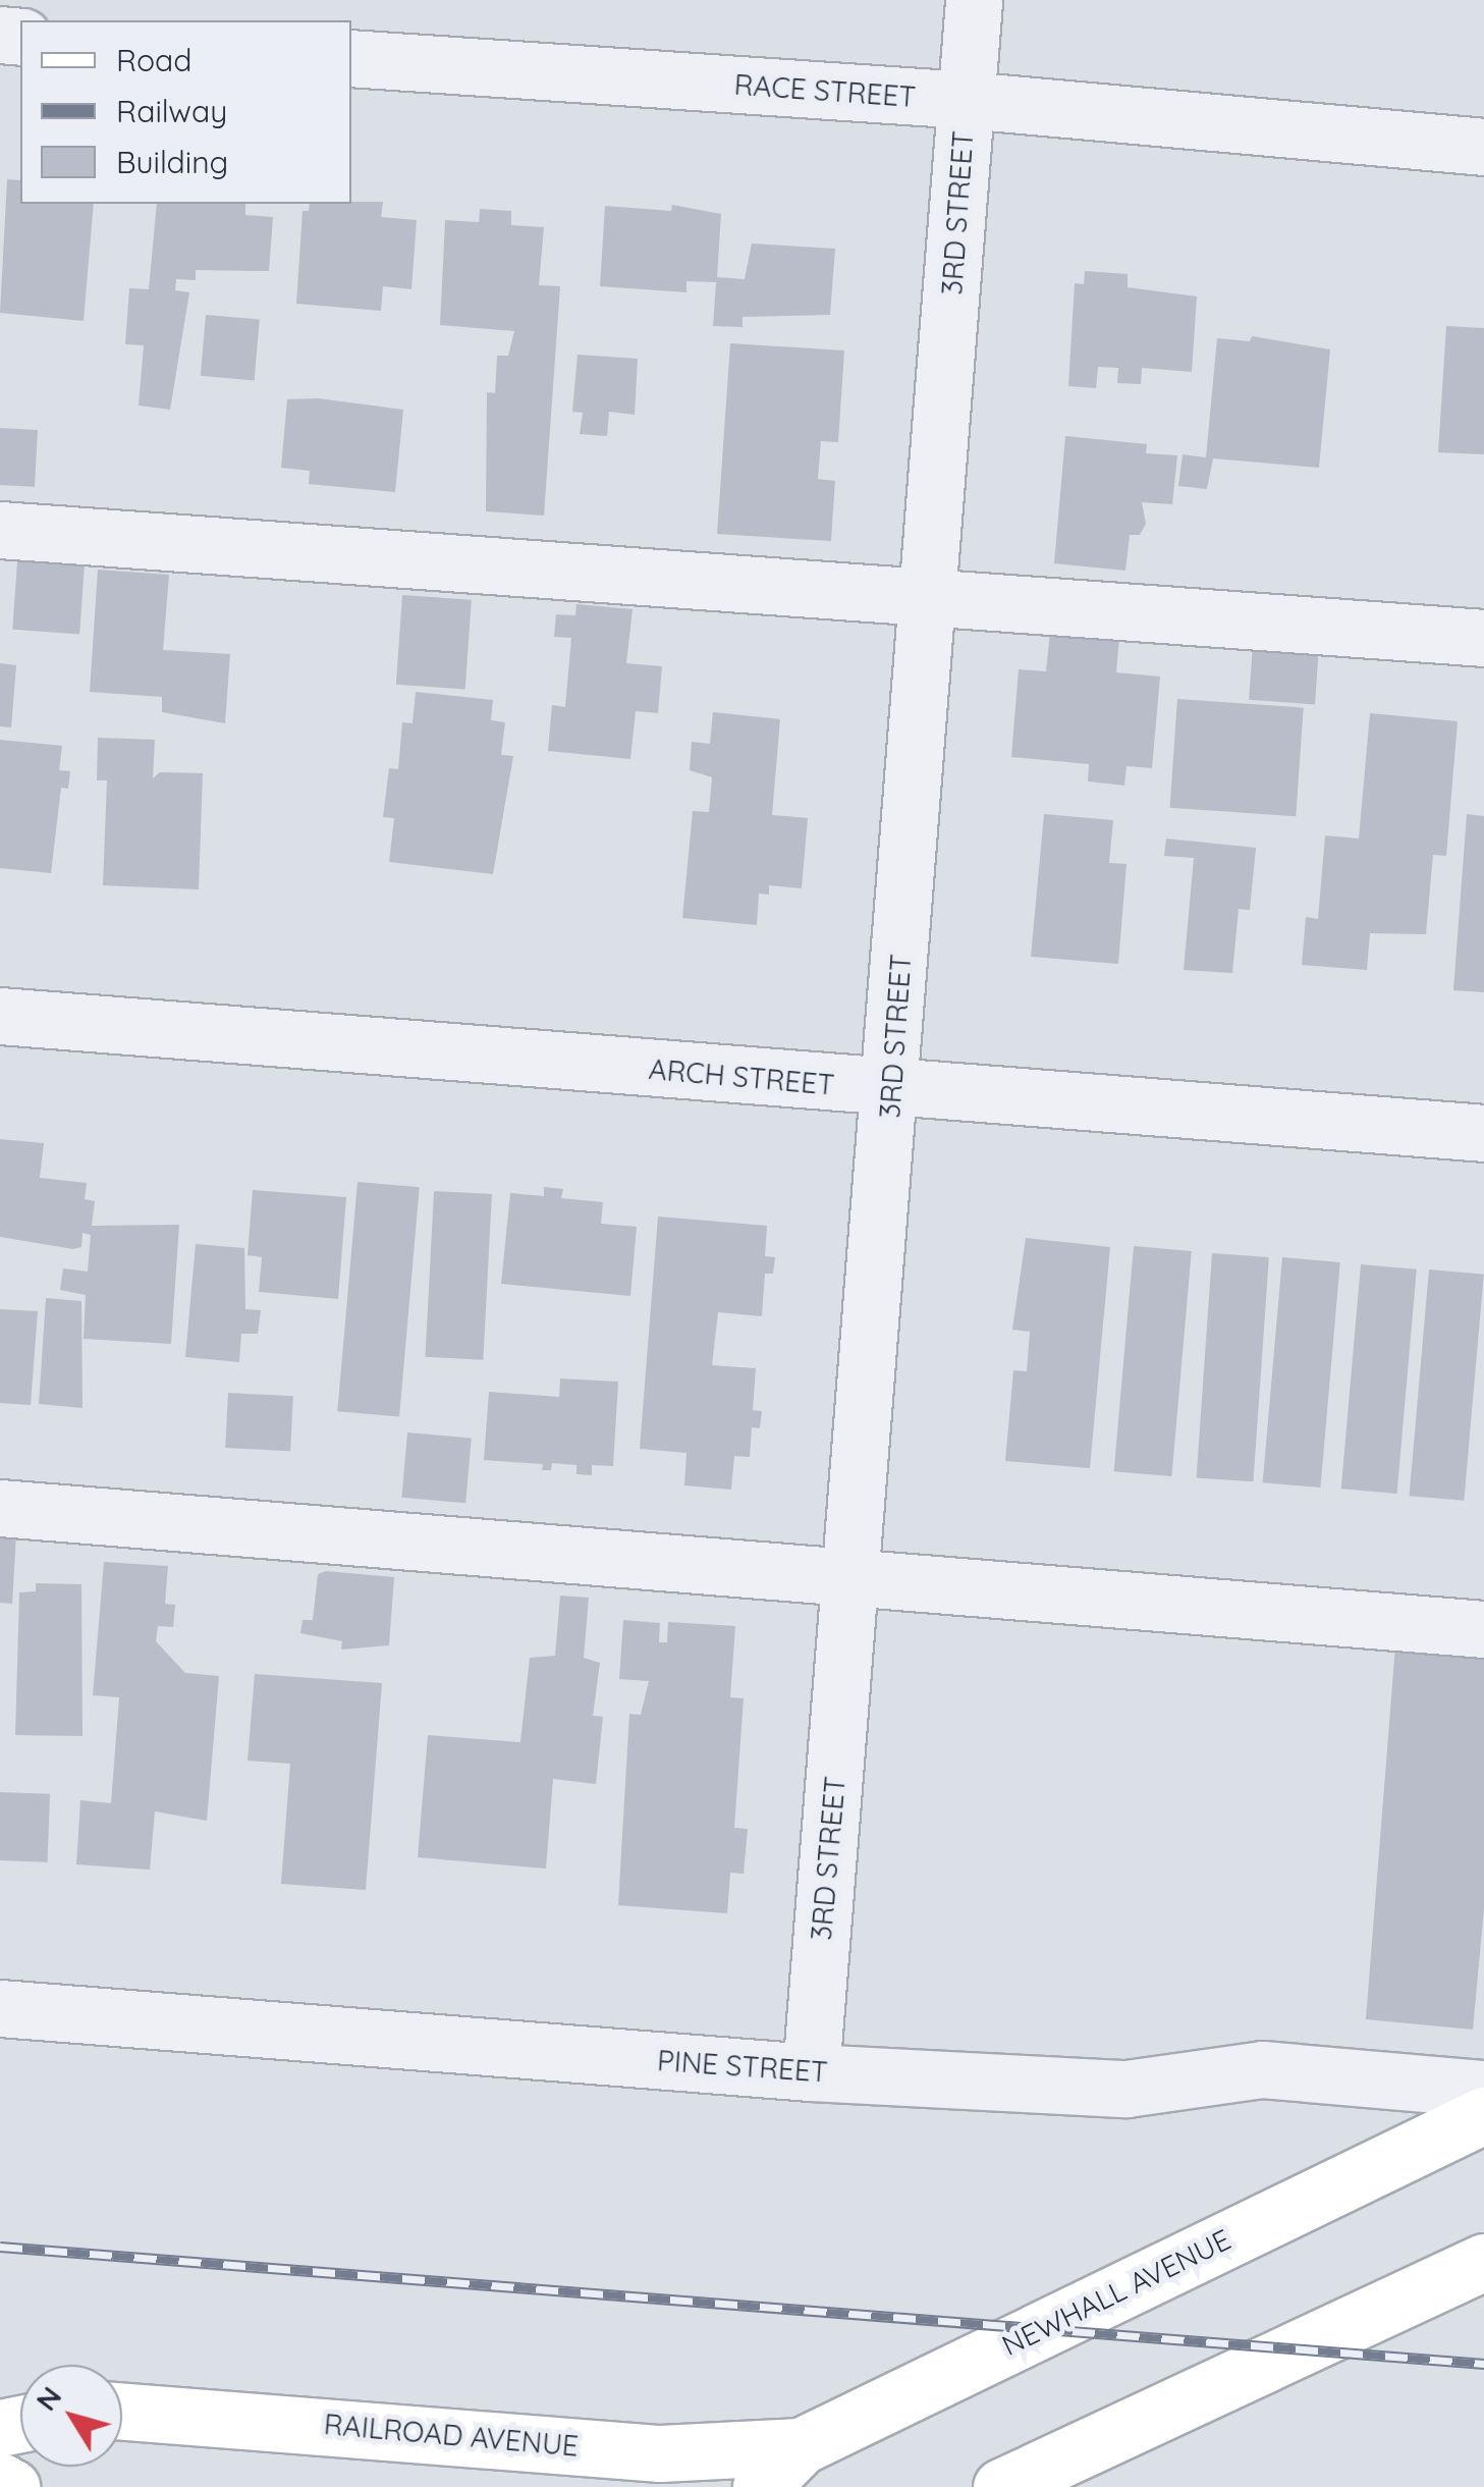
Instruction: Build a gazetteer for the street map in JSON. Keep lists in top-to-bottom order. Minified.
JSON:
{"streets":{"main road":["NEWHALL AVENUE","RAILROAD AVENUE"],"street":["RACE STREET","3RD STREET","ARCH STREET","PINE STREET"]},"crossings":[["RACE STREET","3RD STREET"],["3RD STREET","ARCH STREET"],["3RD STREET","PINE STREET"],["NEWHALL AVENUE","RAILROAD AVENUE"]],"legend":["Road","Railway","Building"],"north":"top left"}
